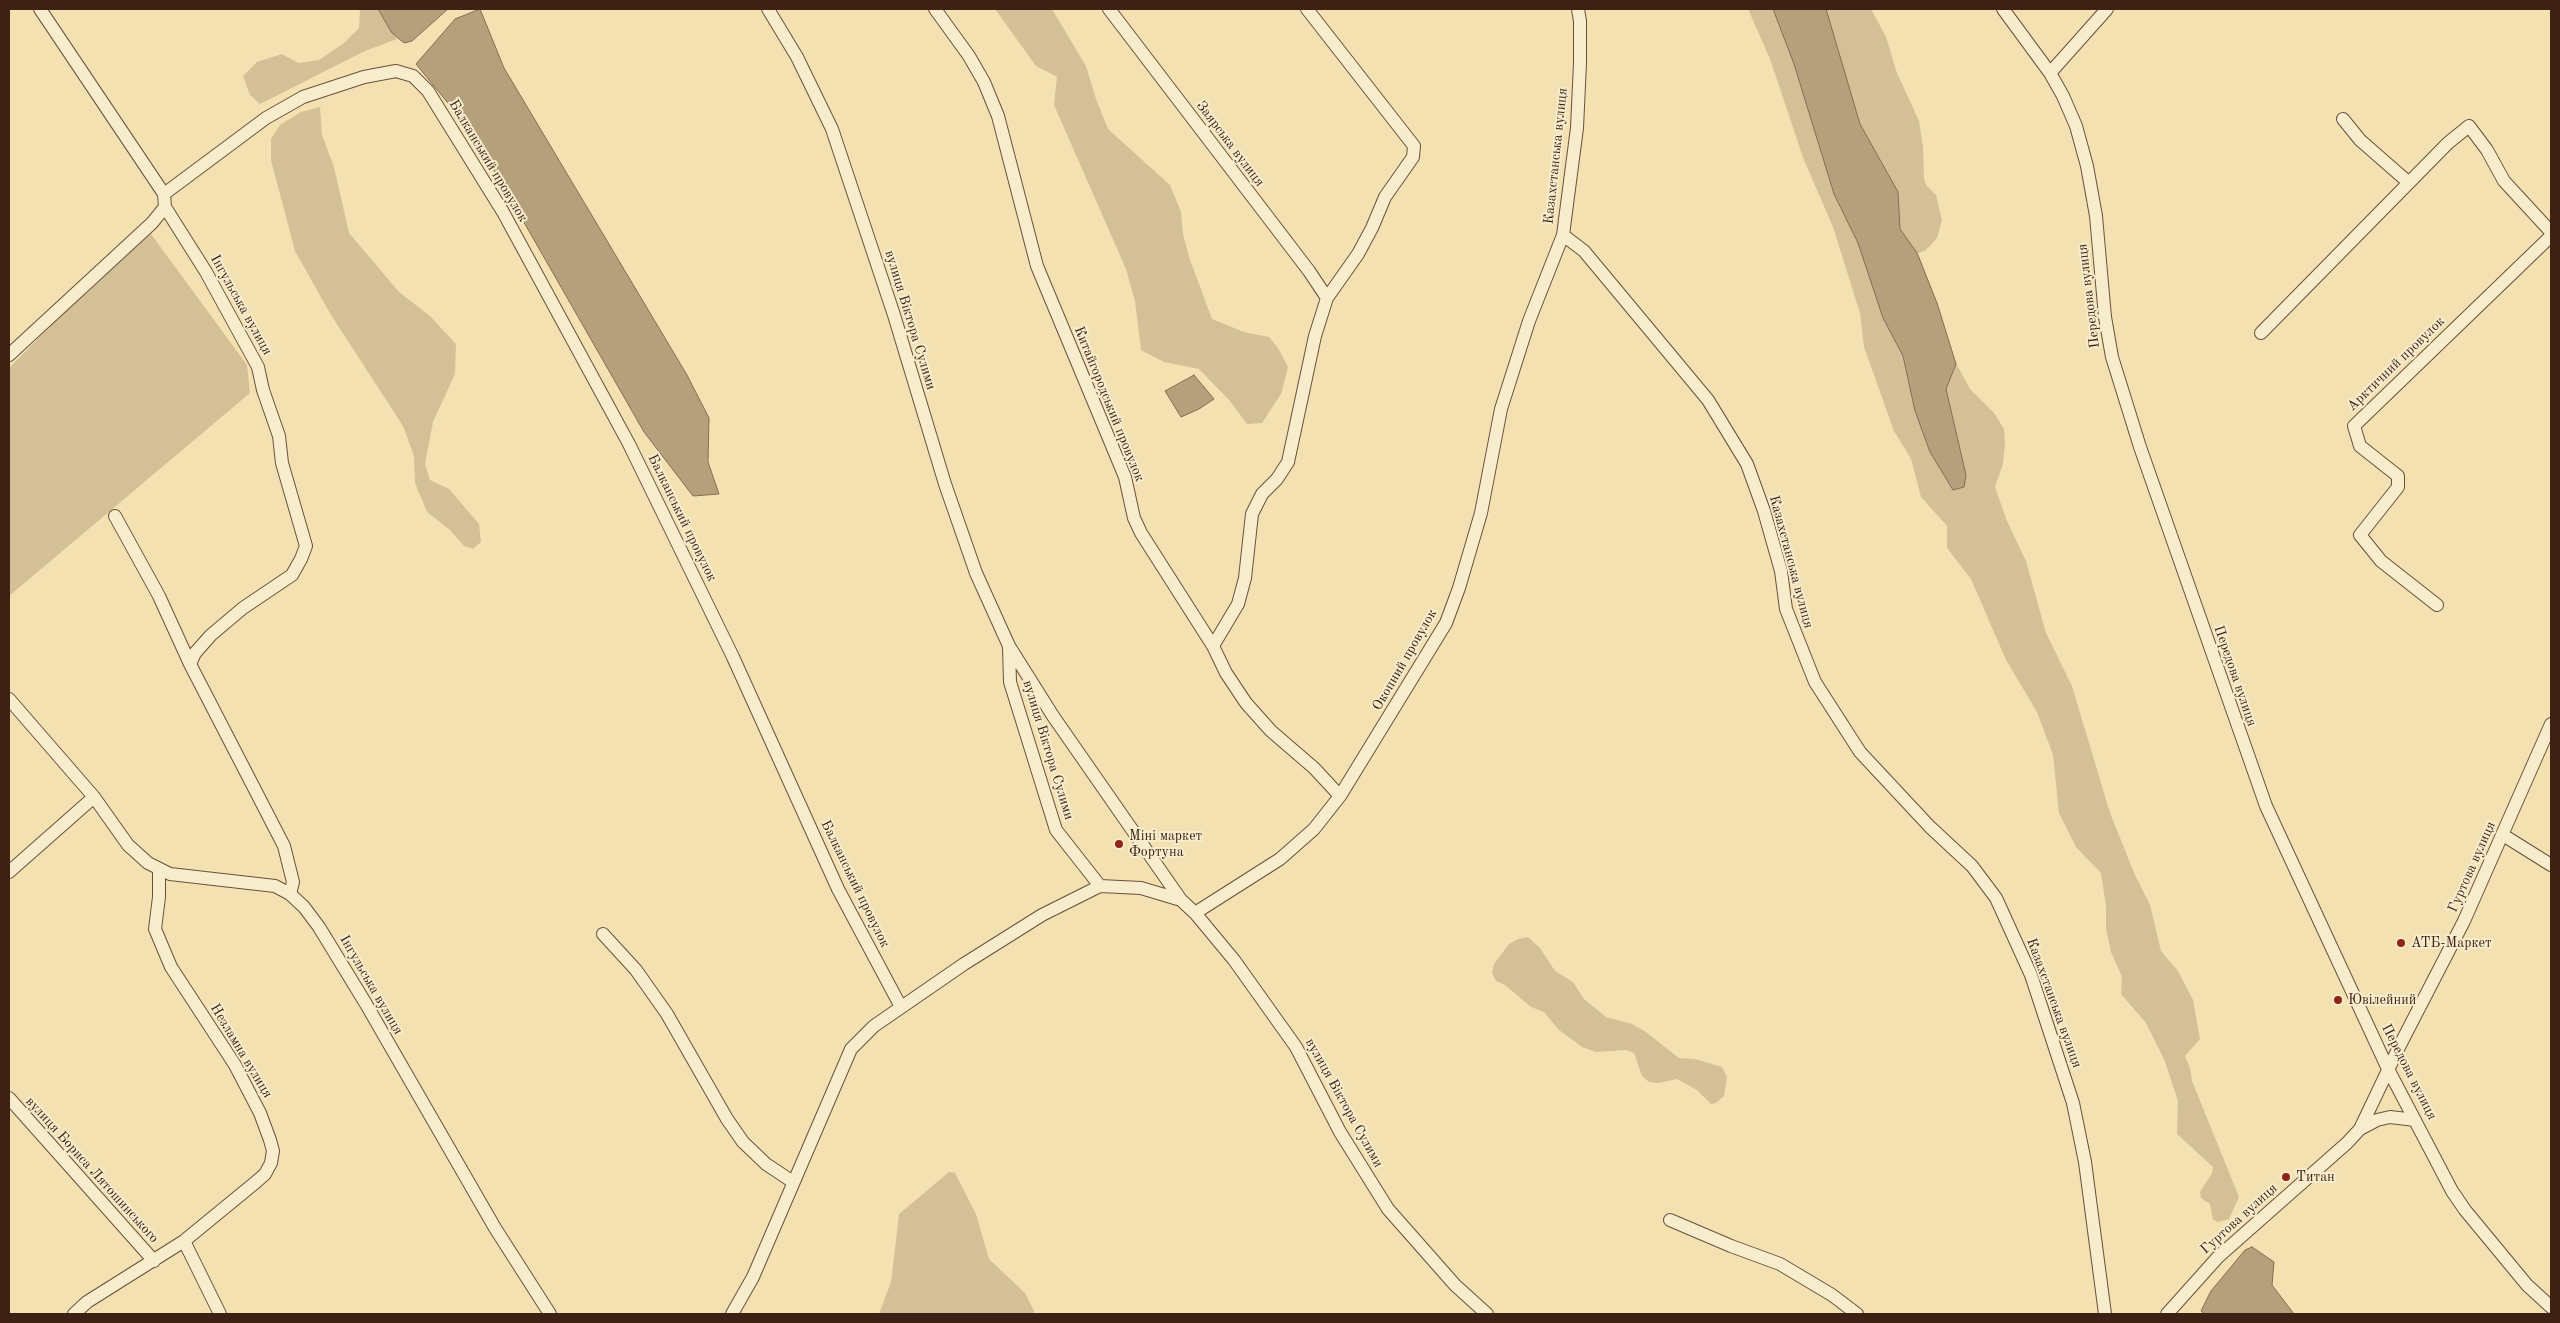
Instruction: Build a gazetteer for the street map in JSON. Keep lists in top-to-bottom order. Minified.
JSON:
{"streets":{"street":["Заярська вулиця","Казахстанська вулиця","Балканський провулок","Передова вулиця","Інгульська вулиця","вулиця Віктора Сулими","Арктичний провулок","Китайгородський провулок","Окопний провулок","Гуртова вулиця","Незламна вулиця","вулиця Бориса Лятошинського"]},"crossings":[["Казахстанська вулиця","Окопний провулок"],["Балканський провулок","Інгульська вулиця"],["Передова вулиця","Гуртова вулиця"],["вулиця Віктора Сулими","Окопний провулок"],["Китайгородський провулок","Окопний провулок"],["Незламна вулиця","вулиця Бориса Лятошинського"]],"places":["Міні маркет Фортуна","АТБ-Маркет","Ювілейний","Титан"]}
